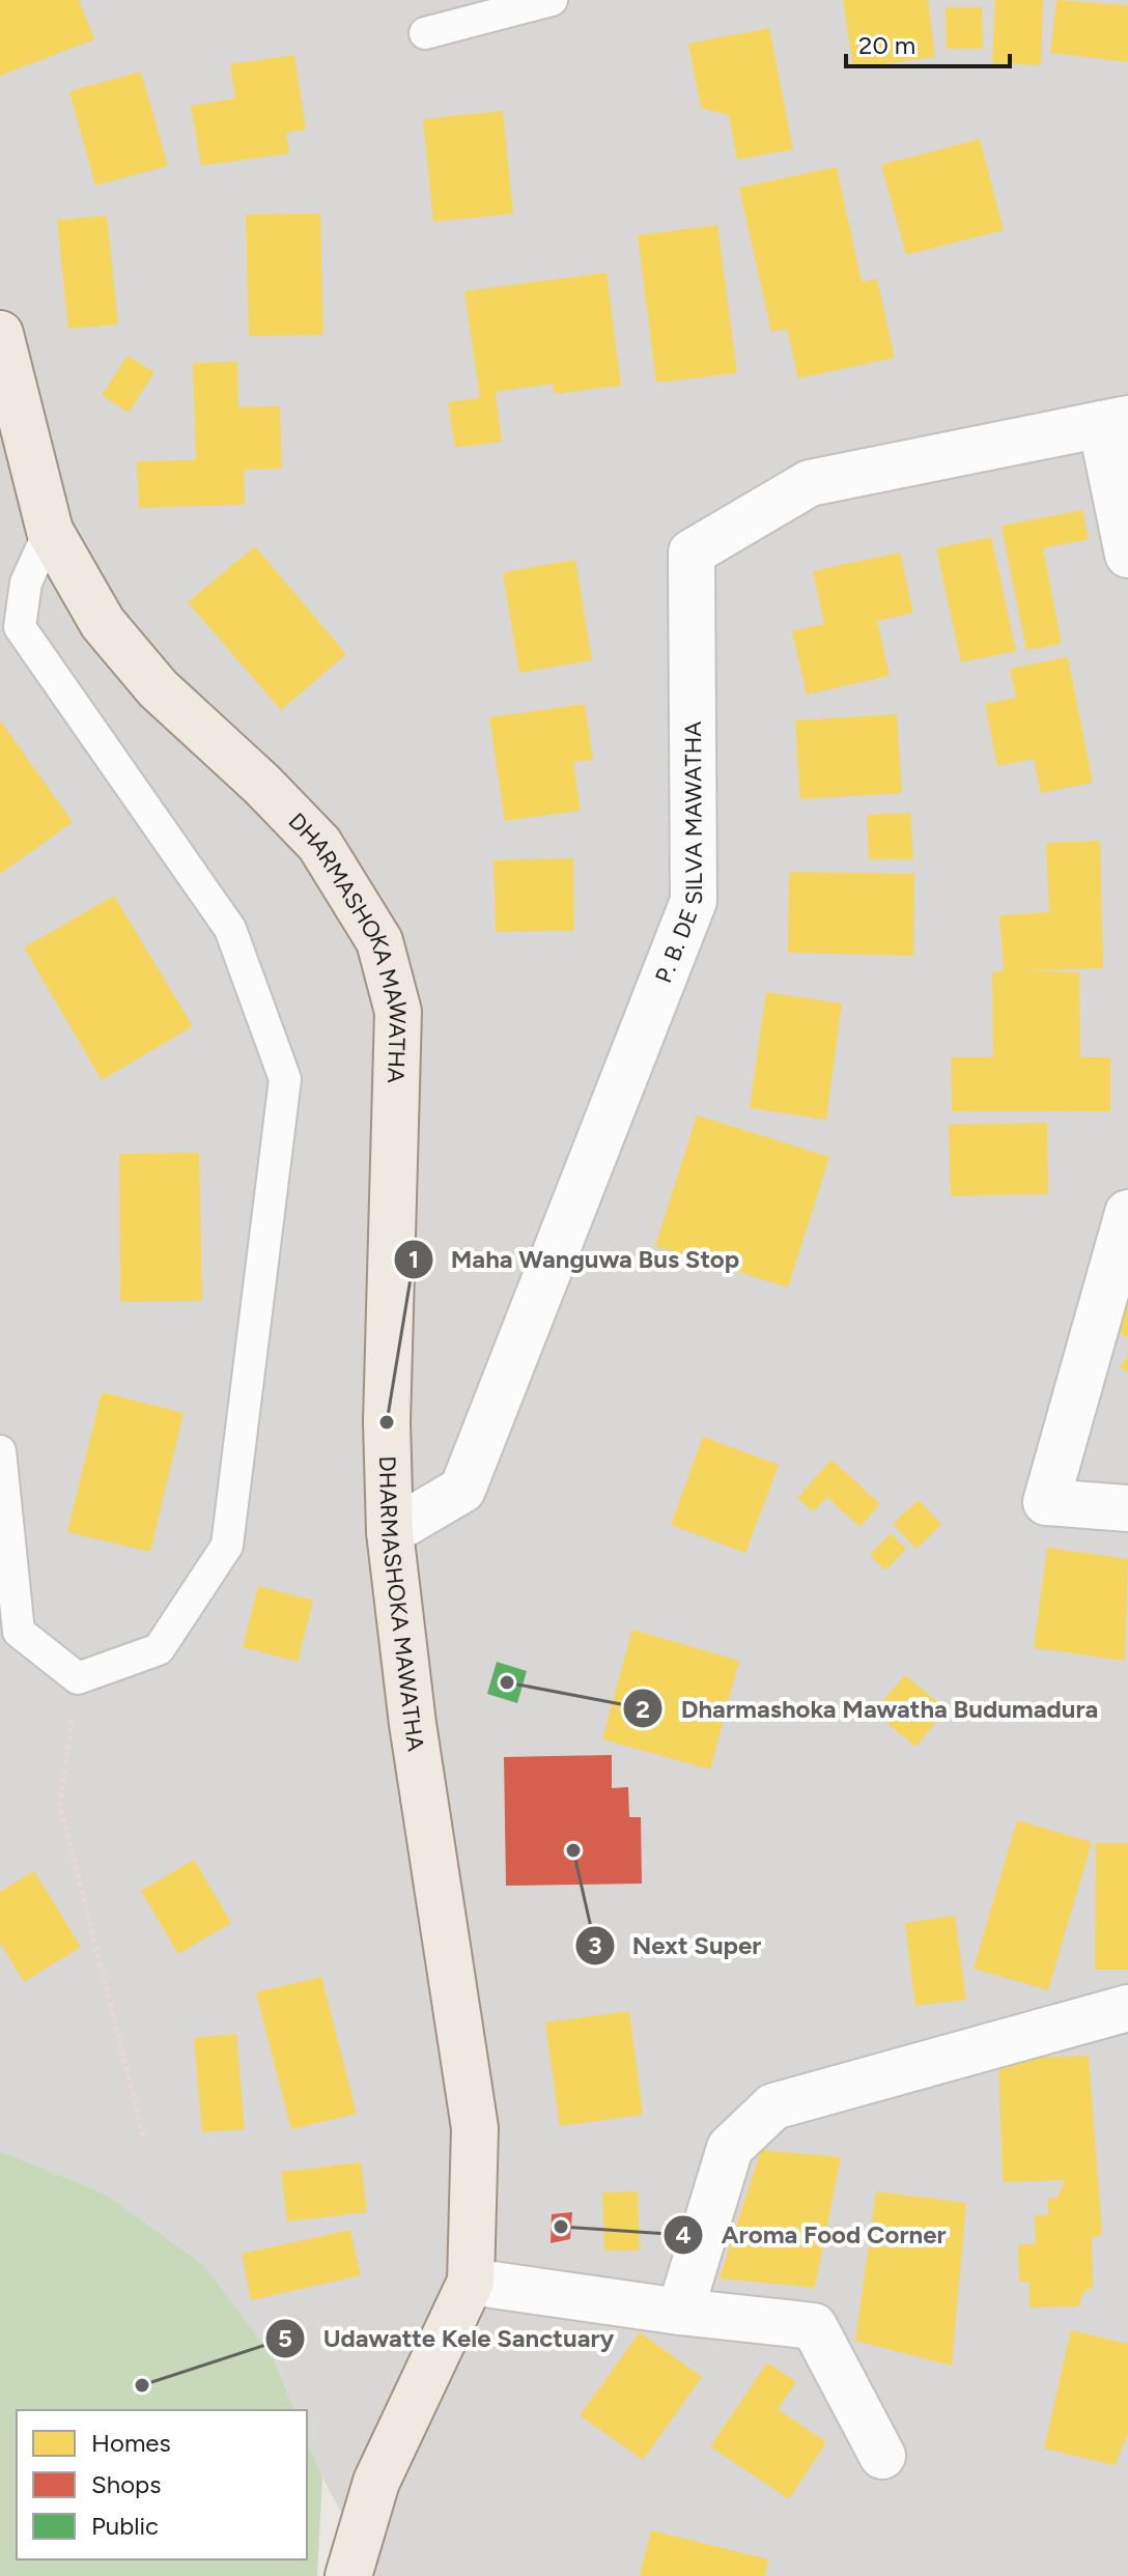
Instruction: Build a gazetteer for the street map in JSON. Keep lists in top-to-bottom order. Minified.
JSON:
{"streets":{"main road":["DHARMASHOKA MAWATHA"],"street":["P. B. DE SILVA MAWATHA"]},"crossings":[["P. B. DE SILVA MAWATHA","DHARMASHOKA MAWATHA"]],"places":["Maha Wanguwa Bus Stop","Dharmashoka Mawatha Budumadura","Next Super","Aroma Food Corner","Udawatte Kele Sanctuary"],"legend":["Homes","Shops","Public"],"scale_bar":"20 m"}
